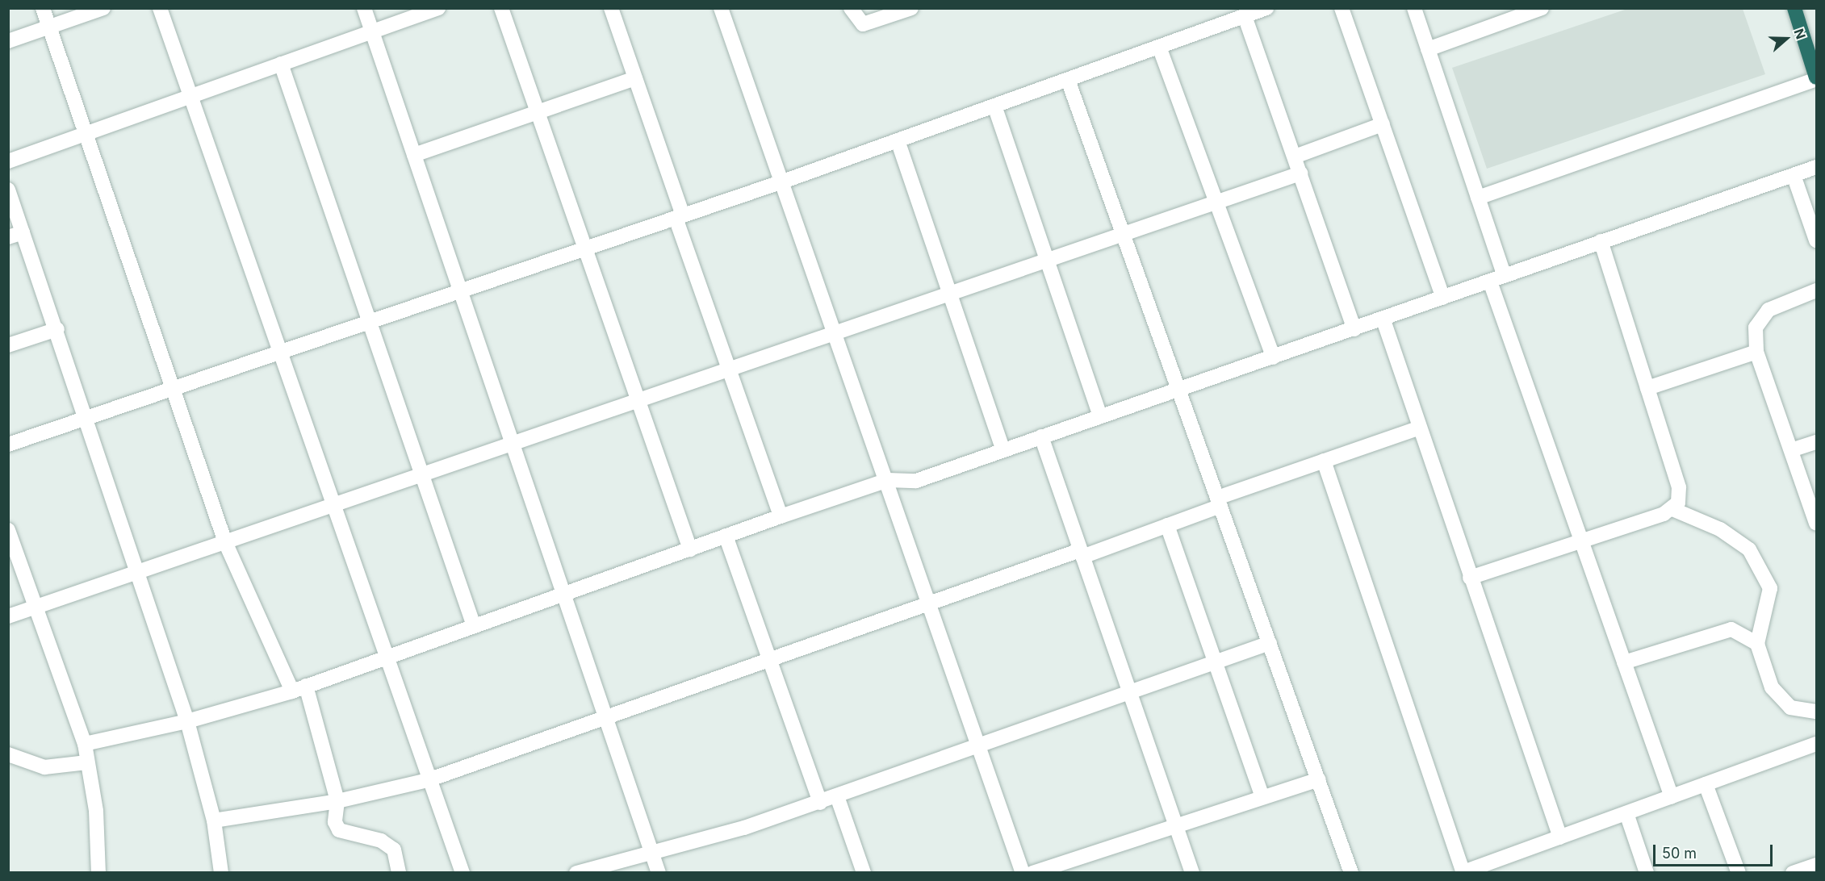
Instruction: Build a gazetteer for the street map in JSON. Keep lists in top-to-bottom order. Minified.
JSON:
{"scale_bar":"50 m","north":"right"}
